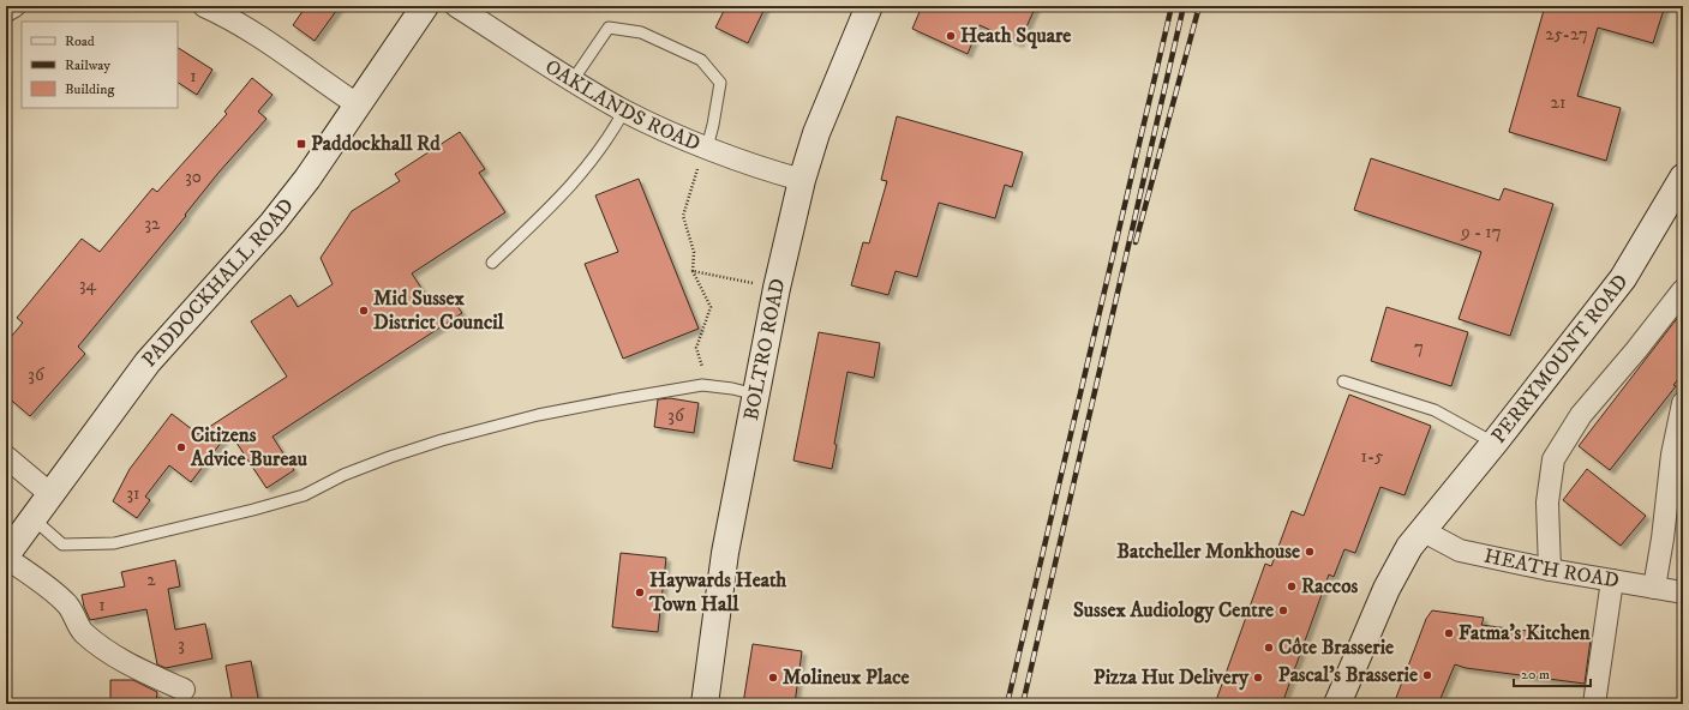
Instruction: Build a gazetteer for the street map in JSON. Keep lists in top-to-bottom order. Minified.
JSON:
{"streets":{"street":["OAKLANDS ROAD","PADDOCKHALL ROAD","BOLTRO ROAD","PERRYMOUNT ROAD","HEATH ROAD"]},"crossings":[["OAKLANDS ROAD","BOLTRO ROAD"],["PERRYMOUNT ROAD","HEATH ROAD"]],"places":{"other":["Heath Square","Mid Sussex District Council","Citizens Advice Bureau","Batcheller Monkhouse","Raccos","Haywards Heath Town Hall","Sussex Audiology Centre","Fatma's Kitchen","Côte Brasserie","Pascal's Brasserie","Molineux Place","Pizza Hut Delivery"],"transit":["Paddockhall Rd"]},"house_numbers":["25-27","1","21","30","32","9 - 17","34","7","36","36","1-5","31","2","1","3"],"legend":["Road","Railway","Building"],"scale_bar":"20 m"}
